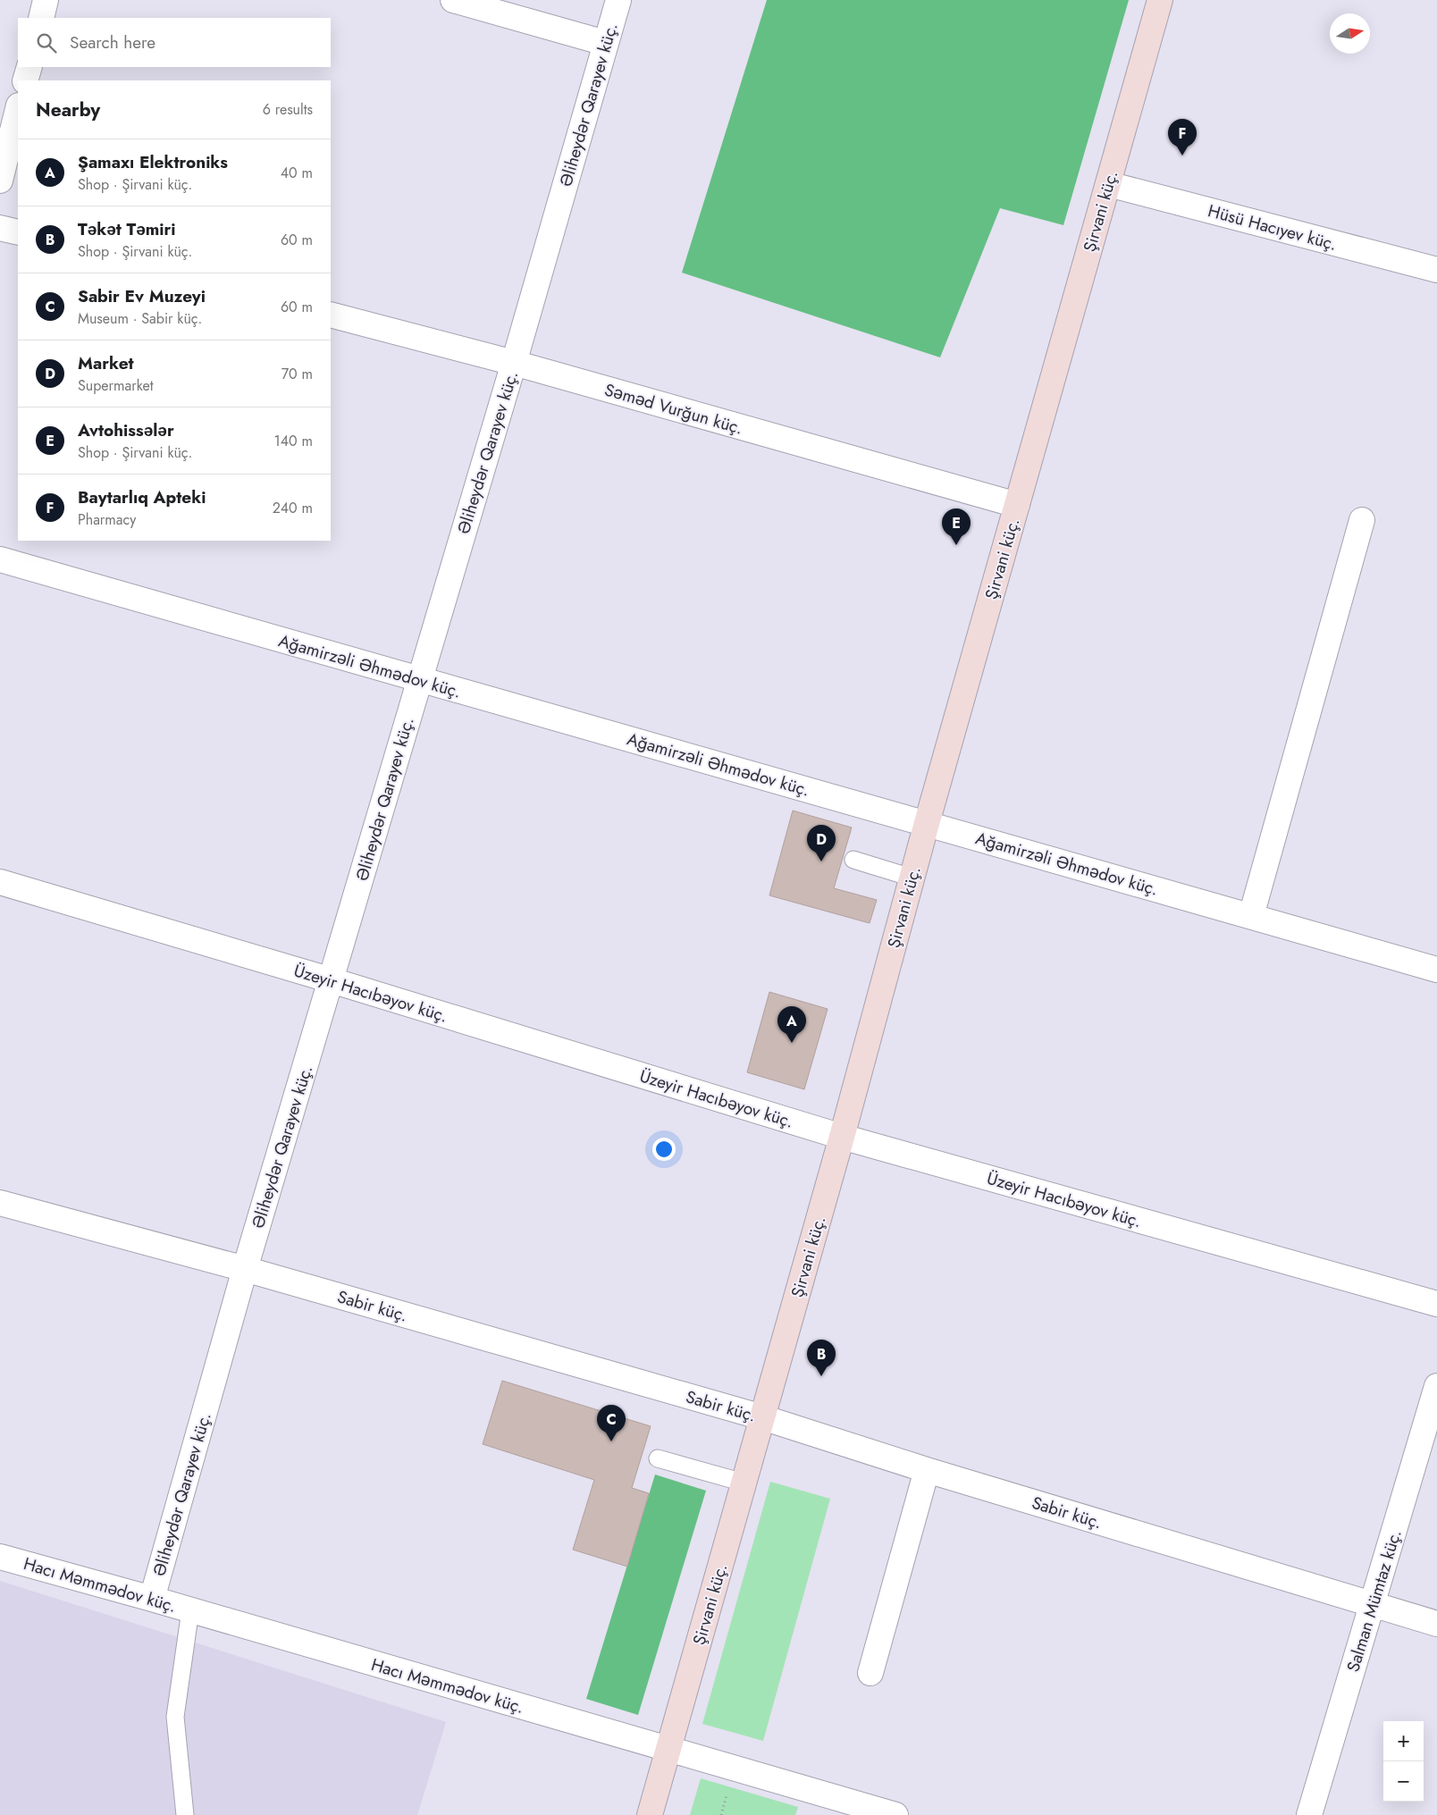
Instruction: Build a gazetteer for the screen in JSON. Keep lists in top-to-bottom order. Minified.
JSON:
{"streets":{"main road":["Şirvani küç."],"street":["Əliheydər Qarayev küç.","Hüsü Hacıyev küç.","Səməd Vurğun küç.","Ağamirzəli Əhmədov küç.","Üzeyir Hacıbəyov küç.","Sabir küç.","Hacı Məmmədov küç.","Salman Mümtaz küç."]},"crossings":[["Əliheydər Qarayev küç.","Səməd Vurğun küç."],["Əliheydər Qarayev küç.","Ağamirzəli Əhmədov küç."],["Əliheydər Qarayev küç.","Üzeyir Hacıbəyov küç."],["Əliheydər Qarayev küç.","Sabir küç."],["Əliheydər Qarayev küç.","Hacı Məmmədov küç."],["Şirvani küç.","Hüsü Hacıyev küç."],["Şirvani küç.","Səməd Vurğun küç."],["Şirvani küç.","Ağamirzəli Əhmədov küç."],["Şirvani küç.","Üzeyir Hacıbəyov küç."],["Şirvani küç.","Sabir küç."],["Şirvani küç.","Hacı Məmmədov küç."],["Sabir küç.","Salman Mümtaz küç."]],"north":"right","page":{"search":"Search here","heading":["Nearby","6 results"],"pins":["F","E","D","A","B","C"],"list":[{"mark":"A","name":"Şamaxı Elektroniks","note":"Shop · Şirvani küç.","value":"40 m"},{"mark":"B","name":"Təkət Təmiri","note":"Shop · Şirvani küç.","value":"60 m"},{"mark":"C","name":"Sabir Ev Muzeyi","note":"Museum · Sabir küç.","value":"60 m"},{"mark":"D","name":"Market","note":"Supermarket","value":"70 m"},{"mark":"E","name":"Avtohissələr","note":"Shop · Şirvani küç.","value":"140 m"},{"mark":"F","name":"Baytarlıq Apteki","note":"Pharmacy","value":"240 m"}],"map_buttons":["+","−"]}}
